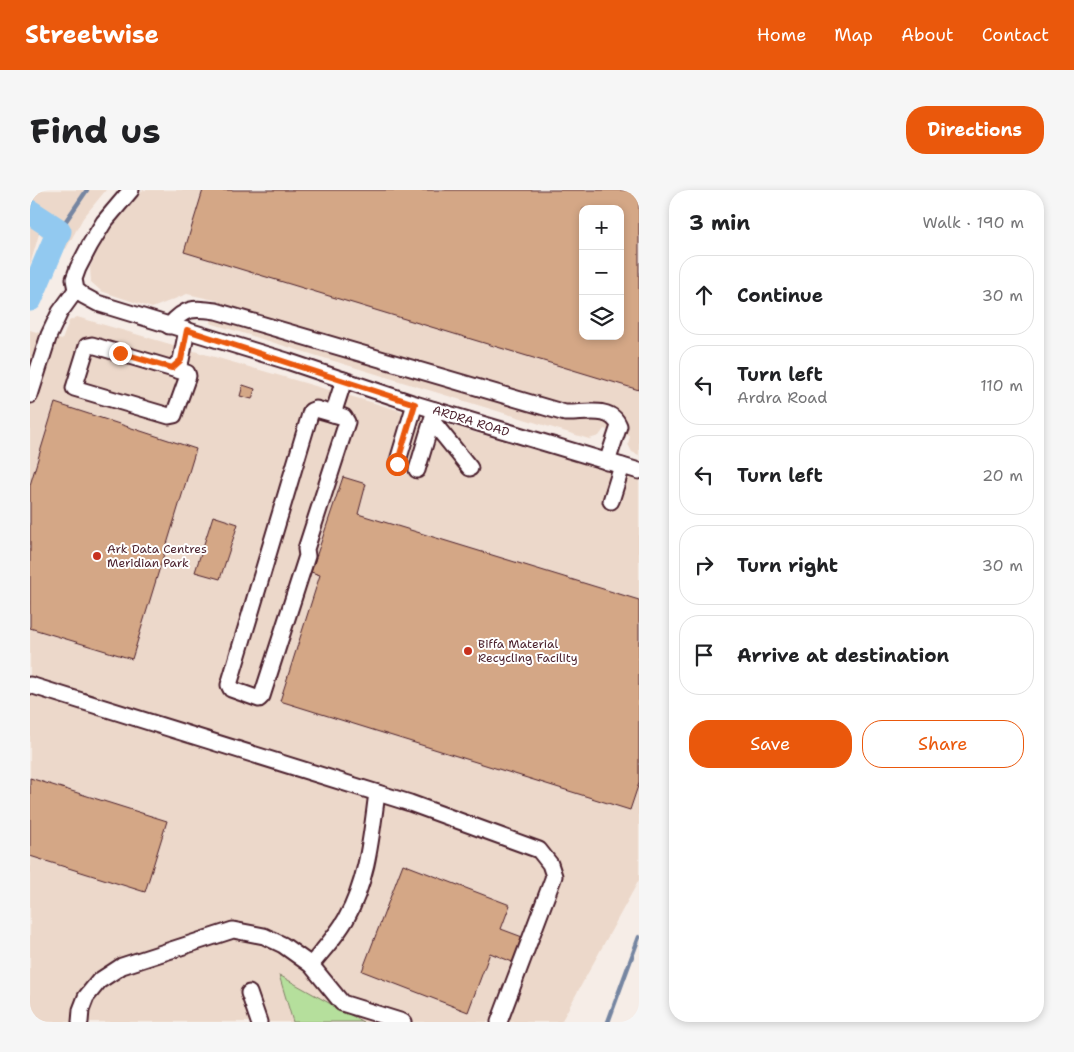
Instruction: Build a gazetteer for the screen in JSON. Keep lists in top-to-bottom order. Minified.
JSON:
{"streets":{"street":["ARDRA ROAD"]},"places":["Ark Data Centres Meridian Park","Biffa Material Recycling Facility"],"page":{"header":"Streetwise","nav":["Home","Map","About","Contact"],"buttons":["Directions",["Save","Share"]],"title":"Find us","heading":["3 min","Walk · 190 m"],"map_buttons":["+","−"],"list":[["Continue","30 m"],["Turn left","Ardra Road","110 m"],["Turn left","20 m"],["Turn right","30 m"],"Arrive at destination"]}}
